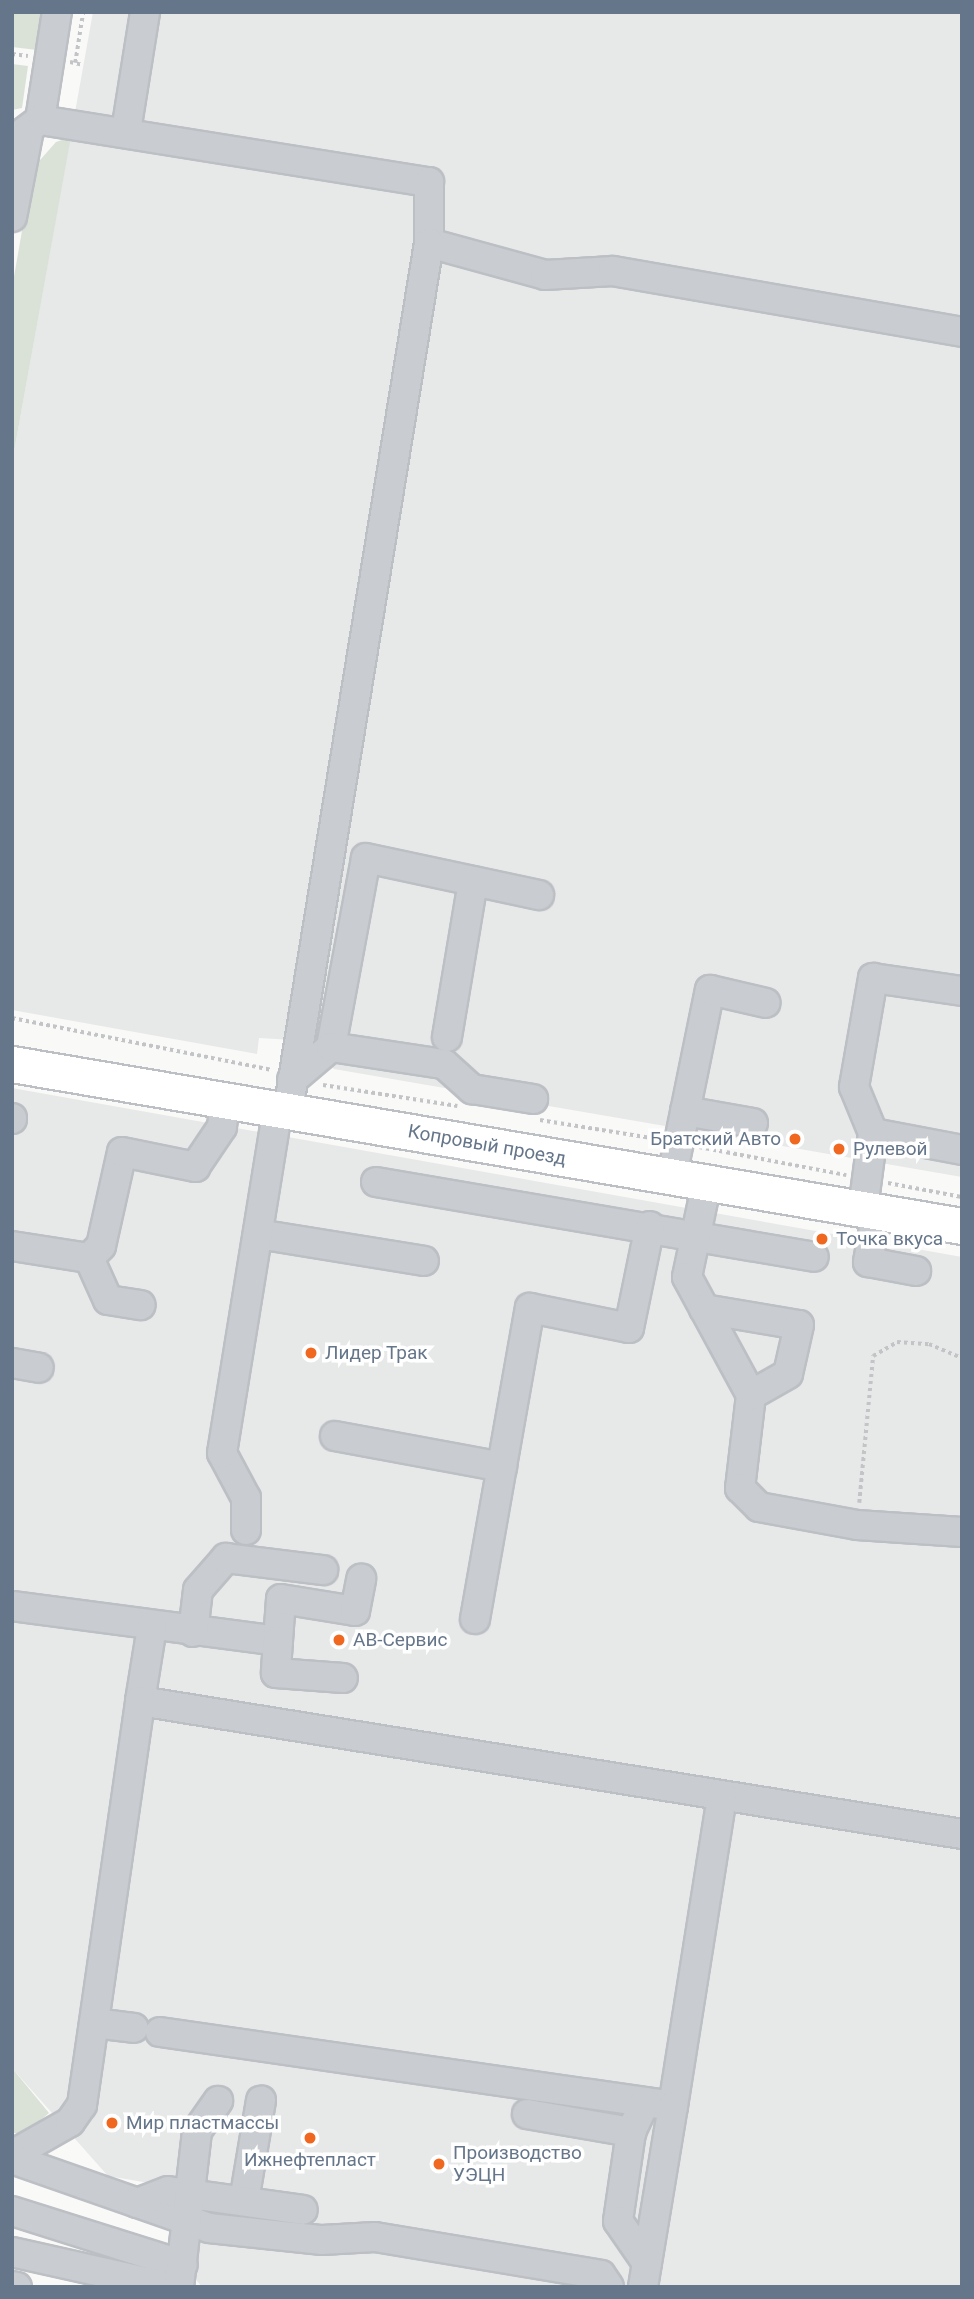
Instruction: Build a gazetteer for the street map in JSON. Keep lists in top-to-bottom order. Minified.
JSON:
{"streets":{"main road":["Копровый проезд"]},"places":["Братский Авто","Рулевой","Точка вкуса","Лидер Трак","АВ-Сервис","Мир пластмассы","Ижнефтепласт","Производство УЭЦН"]}
